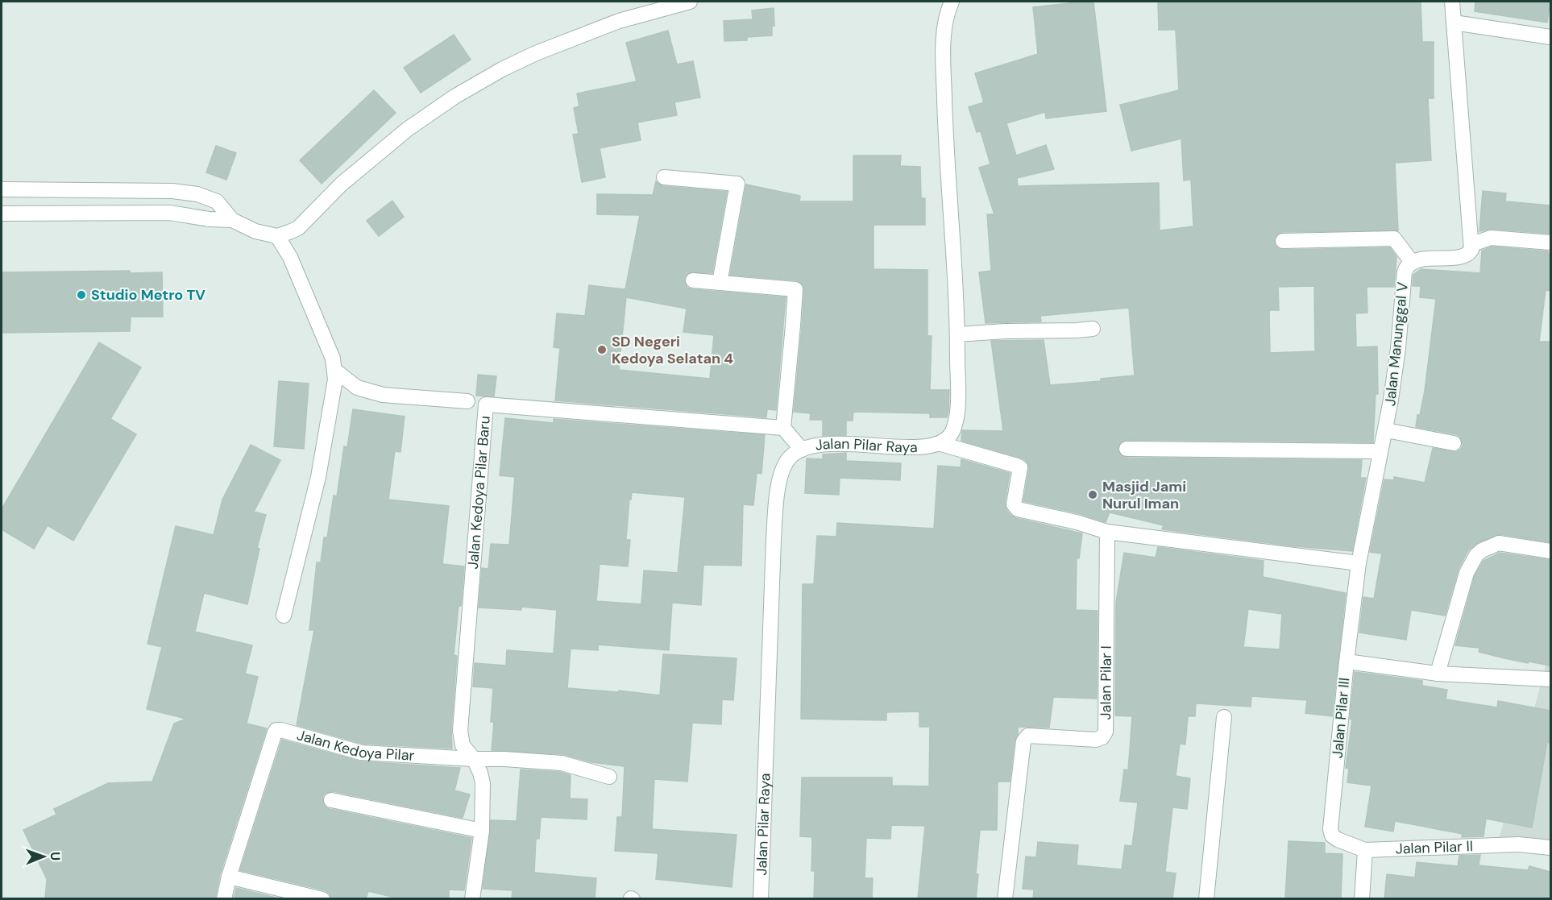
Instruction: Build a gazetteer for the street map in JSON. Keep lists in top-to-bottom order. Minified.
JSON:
{"streets":{"street":["Jalan Manunggal V","Jalan Pilar Raya","Jalan Kedoya Pilar Baru","Jalan Pilar I","Jalan Pilar III","Jalan Kedoya Pilar","Jalan Pilar II"]},"crossings":[["Jalan Manunggal V","Jalan Pilar III"],["Jalan Kedoya Pilar Baru","Jalan Kedoya Pilar"],["Jalan Pilar III","Jalan Pilar II"]],"places":["Studio Metro TV","SD Negeri Kedoya Selatan 4","Masjid Jami Nurul Iman"],"north":"right"}
